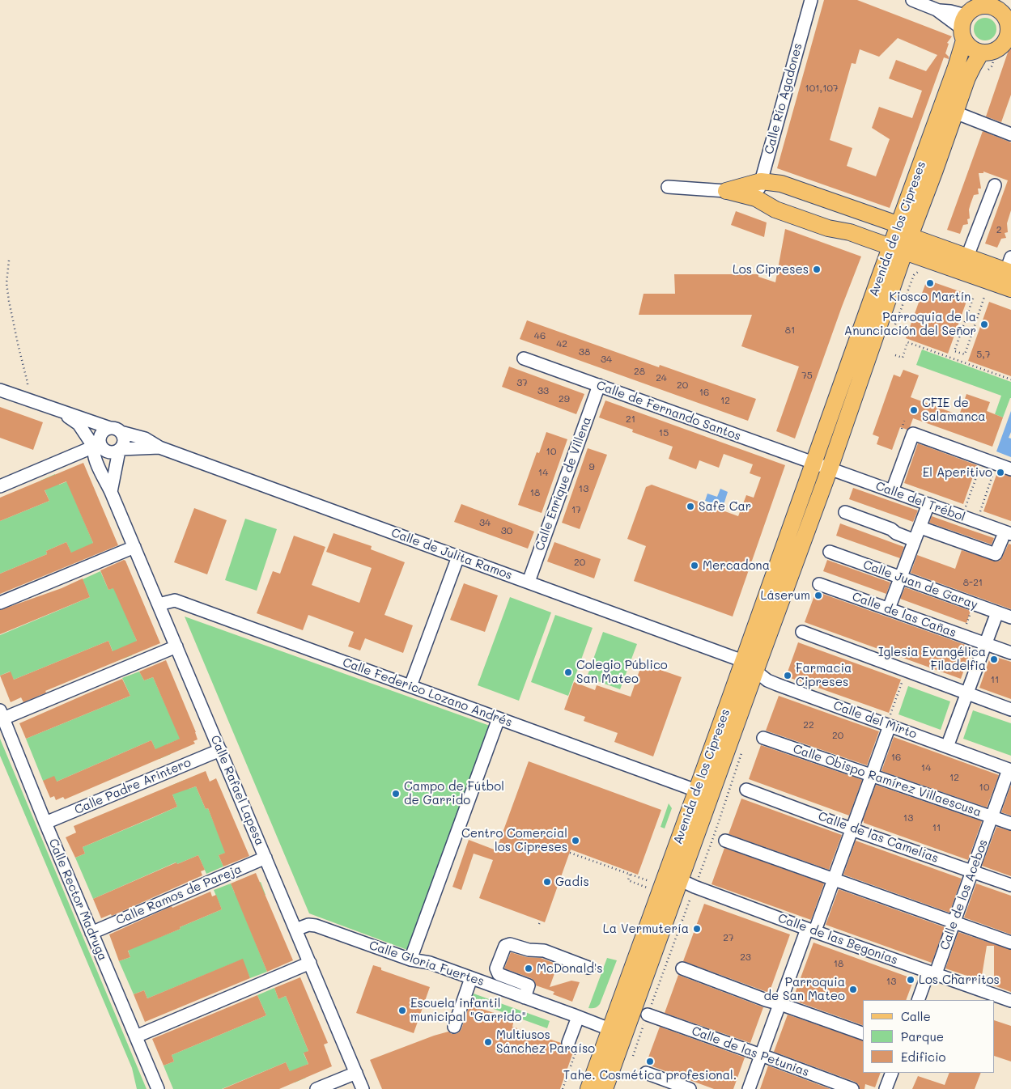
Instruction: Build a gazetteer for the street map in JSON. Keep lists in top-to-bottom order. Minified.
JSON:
{"streets":{"main road":["Avenida de los Cipreses"],"street":["Calle Río Agadones","Calle de Fernando Santos","Calle Enrique de Villena","Calle del Trébol","Calle de Julita Ramos","Calle Juan de Garay","Calle de las Cañas","Calle Federico Lozano Andrés","Calle del Mirto","Calle Obispo Ramírez Villaescusa","Calle Padre Arintero","Calle Rafael Lapesa","Calle de las Camelias","Calle Ramos de Pareja","Calle de los Acebos","Calle Rector Madruga","Calle de las Begonias","Calle Gloria Fuertes","Calle de las Petunias"]},"crossings":[["Avenida de los Cipreses","Calle de Fernando Santos"],["Avenida de los Cipreses","Calle del Trébol"],["Avenida de los Cipreses","Calle de Julita Ramos"],["Avenida de los Cipreses","Calle Federico Lozano Andrés"],["Avenida de los Cipreses","Calle del Mirto"],["Avenida de los Cipreses","Calle de las Begonias"],["Avenida de los Cipreses","Calle Gloria Fuertes"],["Calle de Fernando Santos","Calle Enrique de Villena"],["Calle Enrique de Villena","Calle de Julita Ramos"],["Calle de Julita Ramos","Calle del Mirto"],["Calle de Julita Ramos","Calle Rafael Lapesa"],["Calle Federico Lozano Andrés","Calle Rafael Lapesa"],["Calle del Mirto","Calle de los Acebos"],["Calle Obispo Ramírez Villaescusa","Calle de los Acebos"],["Calle Padre Arintero","Calle Rafael Lapesa"],["Calle Padre Arintero","Calle Rector Madruga"],["Calle Rafael Lapesa","Calle Ramos de Pareja"],["Calle Rafael Lapesa","Calle Gloria Fuertes"],["Calle de las Camelias","Calle de los Acebos"],["Calle Ramos de Pareja","Calle Rector Madruga"],["Calle de los Acebos","Calle de las Begonias"]],"places":["Los Cipreses","Kiosco Martín","Parroquia de la Anunciación del Señor","CFIE de Salamanca","El Aperitivo","Safe Car","Mercadona","Láserum","Iglesia Evangélica Filadelfia","Colegio Público San Mateo","Farmacia Cipreses","Campo de Fútbol de Garrido","Centro Comercial los Cipreses","Gadis","La Vermutería","McDonald's","Los Charritos","Parroquia de San Mateo","Escuela infantil municipal \"Garrido\"","Multiusos Sánchez Paraíso","Tahe. Cosmética profesional."],"house_numbers":["101,107","2","81","46","42","38","5,7","34","28","75","24","37","20","33","16","29","12","21","15","10","9","14","13","18","17","34","30","20","8-21","11","22","20","16","14","12","10","13","11","27","23","18","13"],"legend":["Calle","Parque","Edificio"]}
